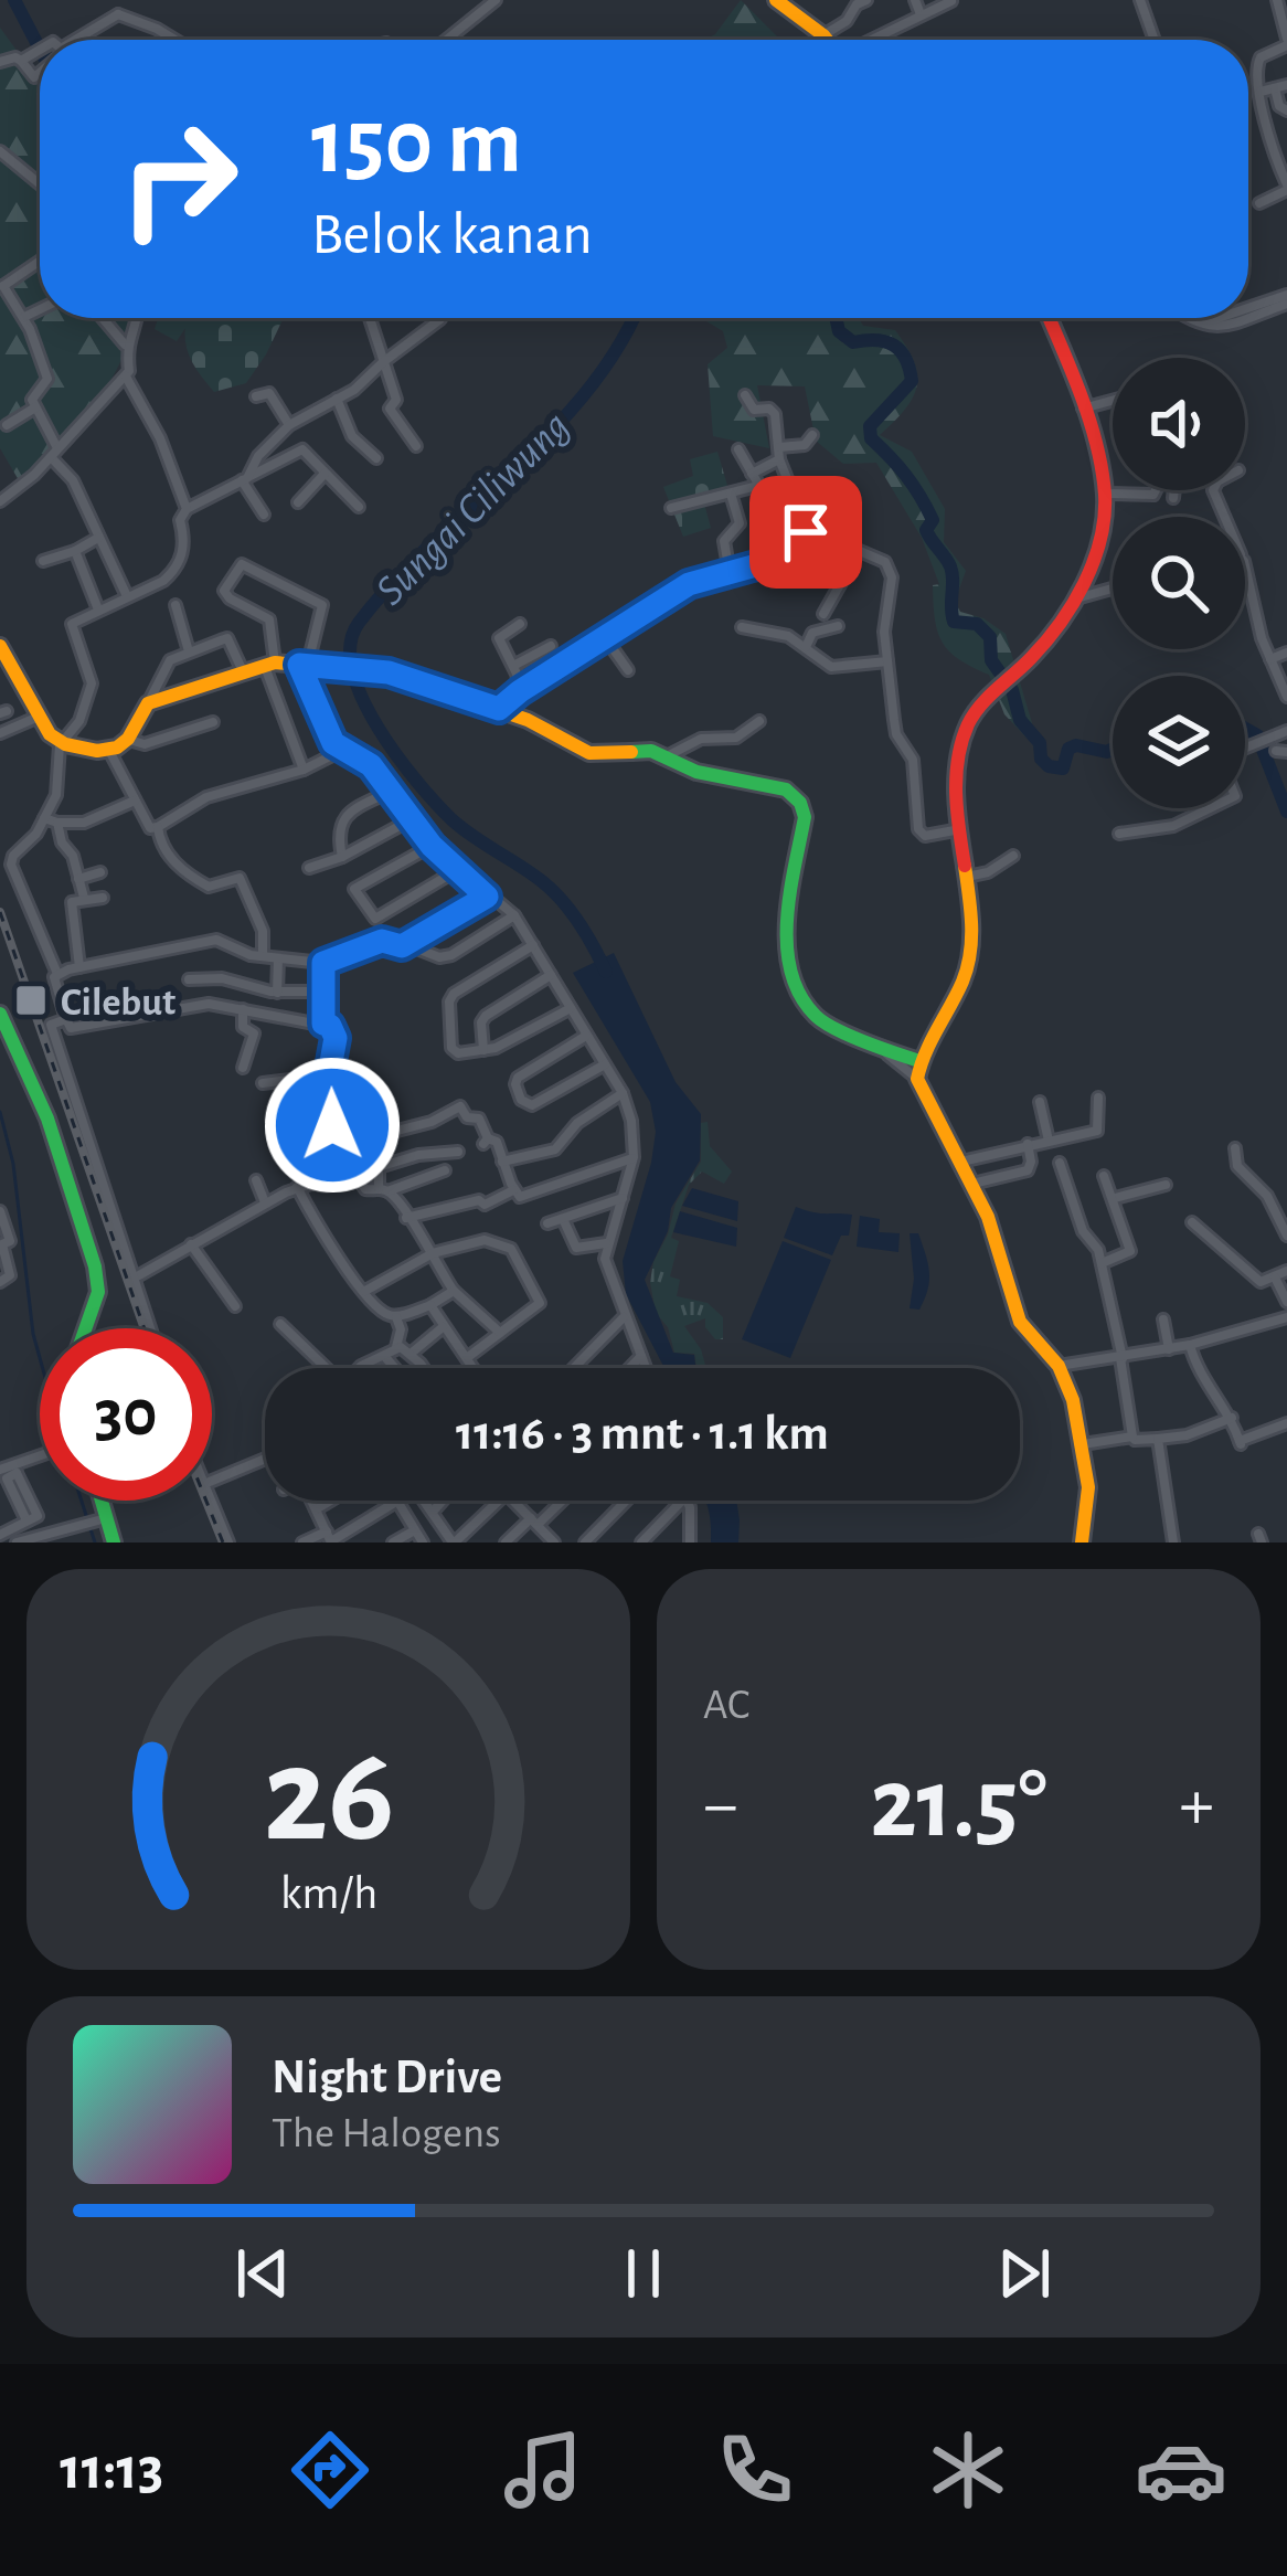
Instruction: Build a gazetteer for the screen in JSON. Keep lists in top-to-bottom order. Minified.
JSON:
{"water":["Sungai Ciliwung"],"places":{"transit":["Cilebut"]},"page":{"turn":["150 m","Belok kanan"],"limit":"30","trip":"11:16 · 3 mnt · 1.1 km","tile":"AC","heat":["−","21.5°","+"],"song":["Night Drive","The Halogens"],"tabs":"11:13","gauge":["26","km/h"]}}
